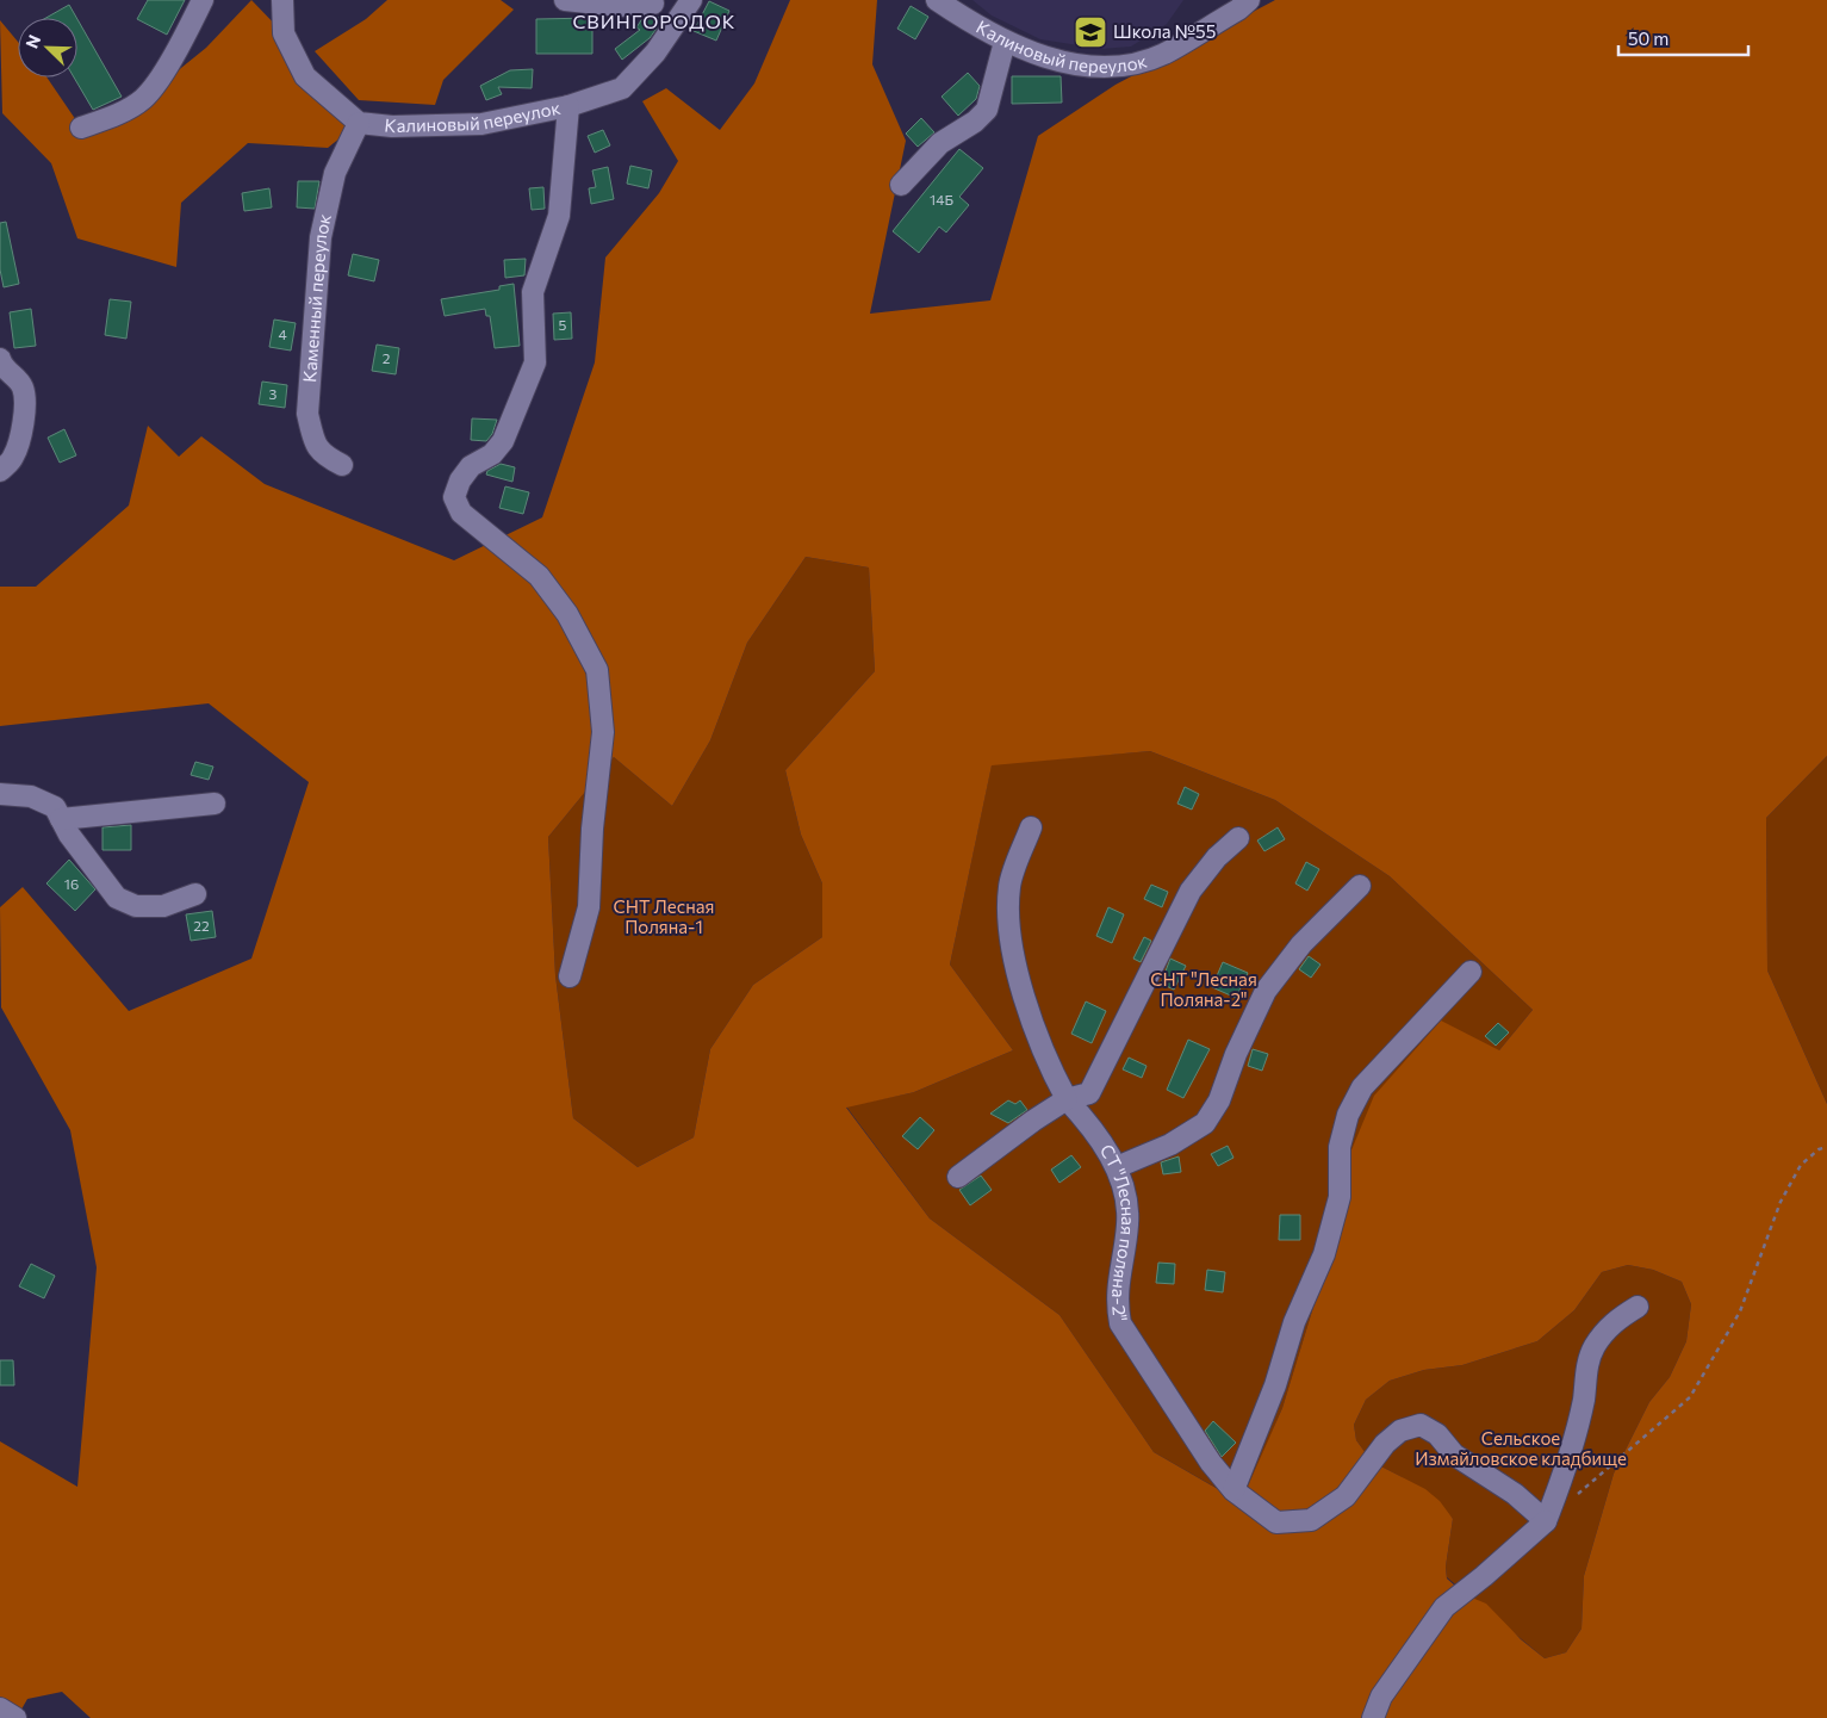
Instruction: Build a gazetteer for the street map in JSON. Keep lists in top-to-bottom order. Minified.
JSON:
{"streets":{"street":["Калиновый переулок","Каменный переулок","СТ \"Лесная поляна-2\""]},"crossings":[["Калиновый переулок","Каменный переулок"]],"districts":["СВИНГОРОДОК"],"parks":["СНТ Лесная Поляна-1","СНТ \"Лесная Поляна-2\"","Сельское Измайловское кладбище"],"places":{"school or university":["Школа №55"]},"house_numbers":["14Б","5","4","2","3","16","22"],"scale_bar":"50 m","north":"top left"}
